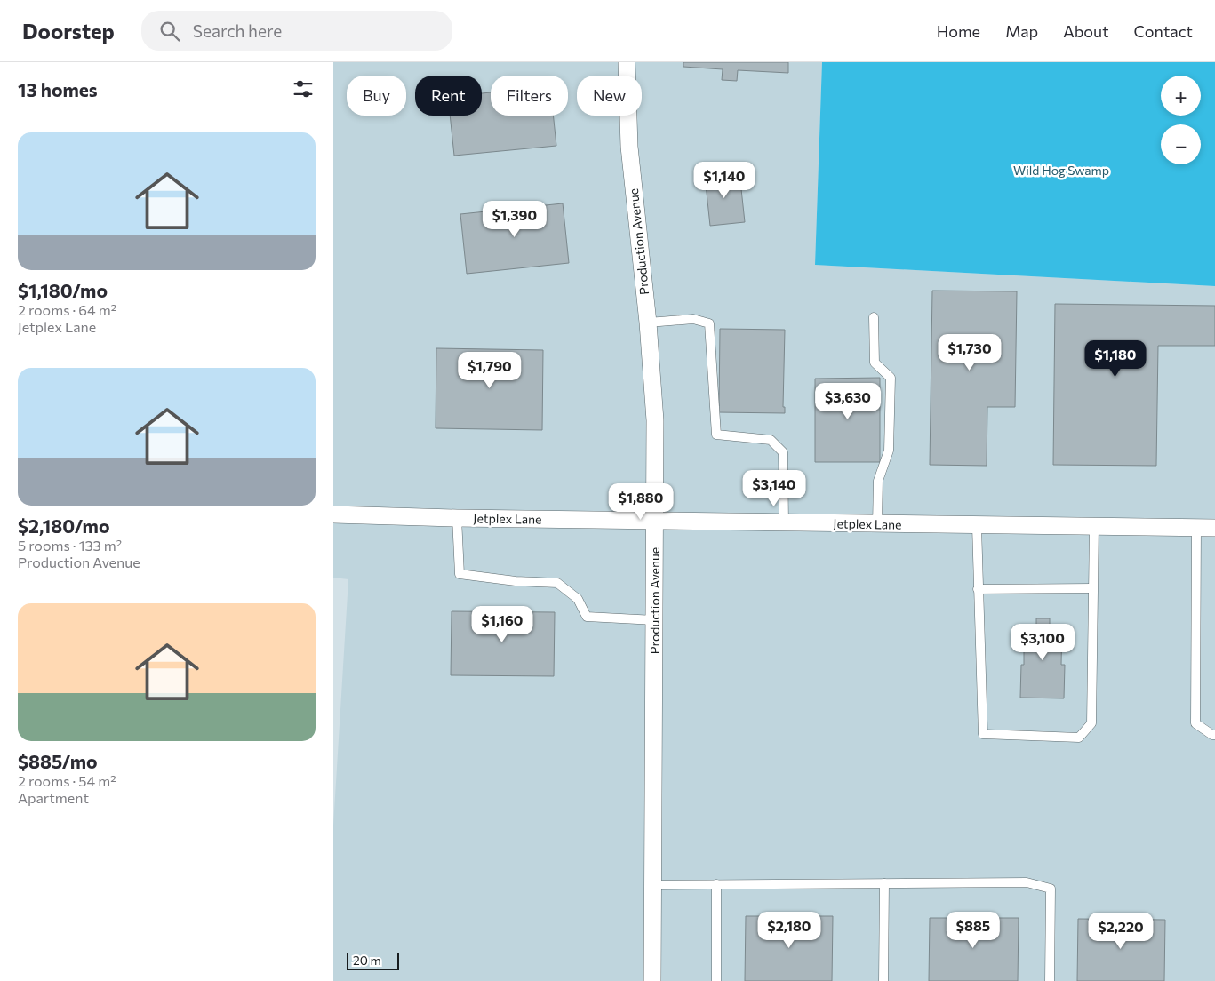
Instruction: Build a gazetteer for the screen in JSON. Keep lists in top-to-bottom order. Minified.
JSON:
{"streets":{"street":["Production Avenue","Jetplex Lane"]},"crossings":[["Production Avenue","Jetplex Lane"]],"parks":["Wild Hog Swamp"],"scale_bar":"20 m","page":{"header":"Doorstep","search":"Search here","nav":["Home","Map","About","Contact"],"heading":"13 homes","map_buttons":["+","−"],"chip":["Buy","Rent","Filters","New"],"list":[{"name":"$1,180/mo","note":"2 rooms · 64 m² · Jetplex Lane"},{"name":"$2,180/mo","note":"5 rooms · 133 m² · Production Avenue"},{"name":"$885/mo","note":"2 rooms · 54 m² · Apartment"}],"price":["$1,140","$1,390","$1,730","$1,180","$1,790","$3,630","$3,140","$1,880","$1,160","$3,100","$2,180","$885","$2,220"],"scale":"20 m"}}
